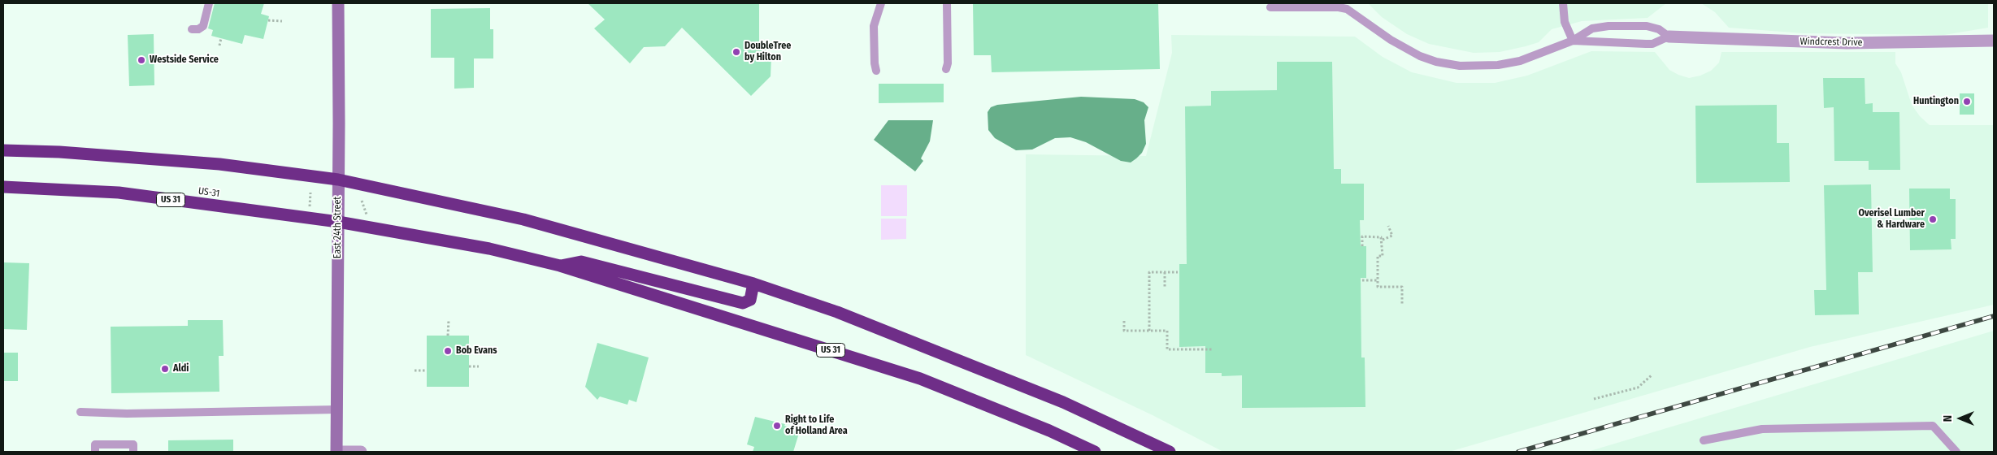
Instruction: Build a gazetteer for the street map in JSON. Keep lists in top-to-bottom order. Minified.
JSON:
{"streets":{"highway":["US-31","US 31"],"street":["Windcrest Drive","East 24th Street"]},"crossings":[["US-31","US 31"],["US-31","East 24th Street"],["US 31","East 24th Street"]],"places":["DoubleTree by Hilton","Westside Service","Huntington","Overisel Lumber & Hardware","Bob Evans","Aldi","Right to Life of Holland Area"],"north":"left"}
